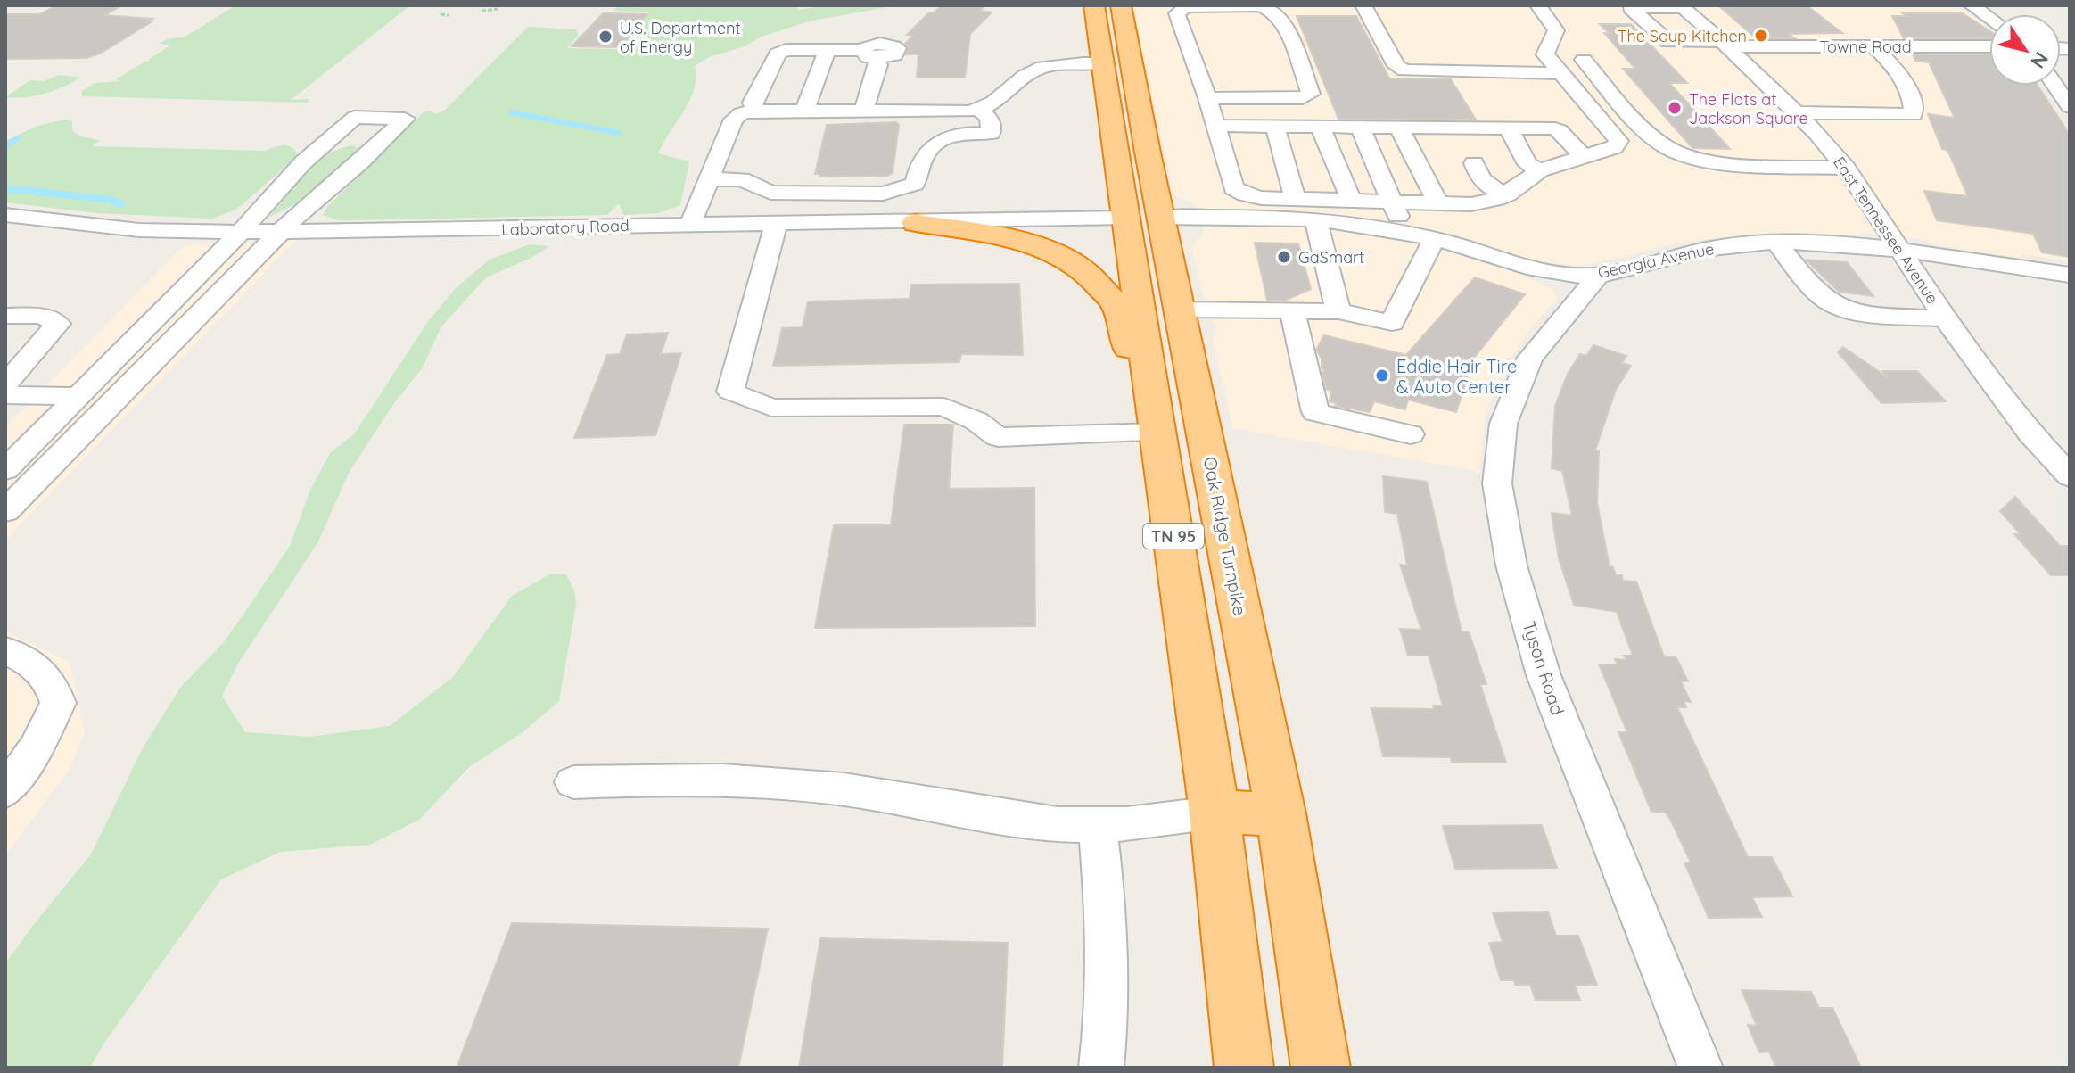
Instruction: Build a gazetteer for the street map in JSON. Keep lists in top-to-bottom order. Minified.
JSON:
{"streets":{"highway":["TN 95","Oak Ridge Turnpike"],"street":["Towne Road","Laboratory Road","East Tennessee Avenue","Georgia Avenue","Tyson Road"]},"crossings":[["Towne Road","East Tennessee Avenue"],["Laboratory Road","Georgia Avenue"],["Laboratory Road","Oak Ridge Turnpike"],["East Tennessee Avenue","Georgia Avenue"],["Georgia Avenue","Oak Ridge Turnpike"],["Georgia Avenue","Tyson Road"]],"places":["The Soup Kitchen","U.S. Department of Energy","The Flats at Jackson Square","GaSmart","Eddie Hair Tire & Auto Center"],"north":"bottom right"}
